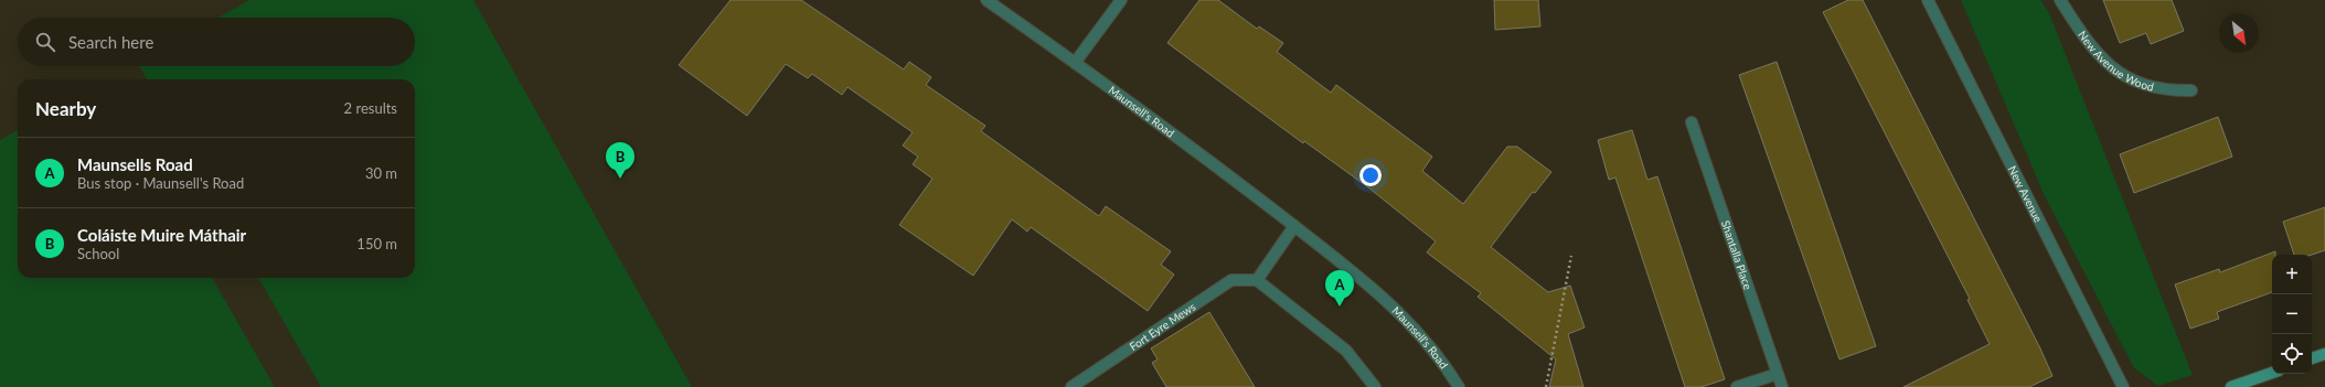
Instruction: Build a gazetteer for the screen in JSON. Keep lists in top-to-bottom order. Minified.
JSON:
{"streets":{"street":["New Avenue Wood","Maunsell's Road","New Avenue","Shantalla Place","Fort Eyre Mews"]},"north":"bottom right","page":{"search":"Search here","heading":["Nearby","2 results"],"list":[{"mark":"A","name":"Maunsells Road","note":"Bus stop · Maunsell's Road","value":"30 m"},{"mark":"B","name":"Coláiste Muire Máthair","note":"School","value":"150 m"}],"pins":["B","A"],"map_buttons":["+","−"]}}
